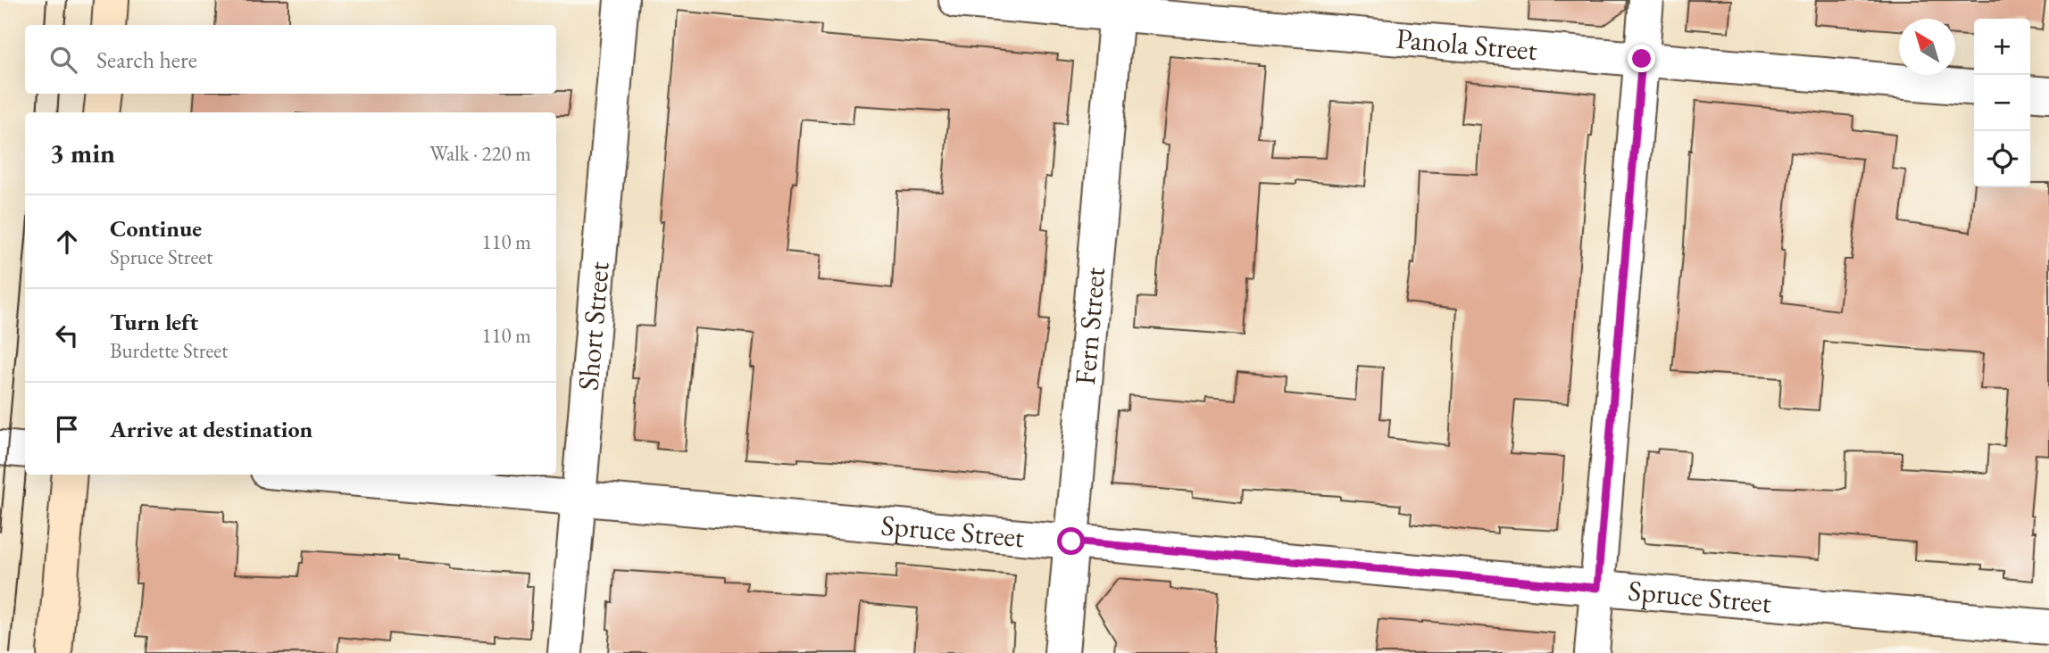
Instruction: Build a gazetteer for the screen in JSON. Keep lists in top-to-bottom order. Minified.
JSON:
{"streets":{"street":["Panola Street","Short Street","Fern Street","Spruce Street"]},"crossings":[["Panola Street","Fern Street"],["Short Street","Spruce Street"],["Fern Street","Spruce Street"]],"north":"top left","page":{"map_buttons":["+","−"],"search":"Search here","heading":["3 min","Walk · 220 m"],"list":[["Continue","Spruce Street","110 m"],["Turn left","Burdette Street","110 m"],"Arrive at destination"]}}
